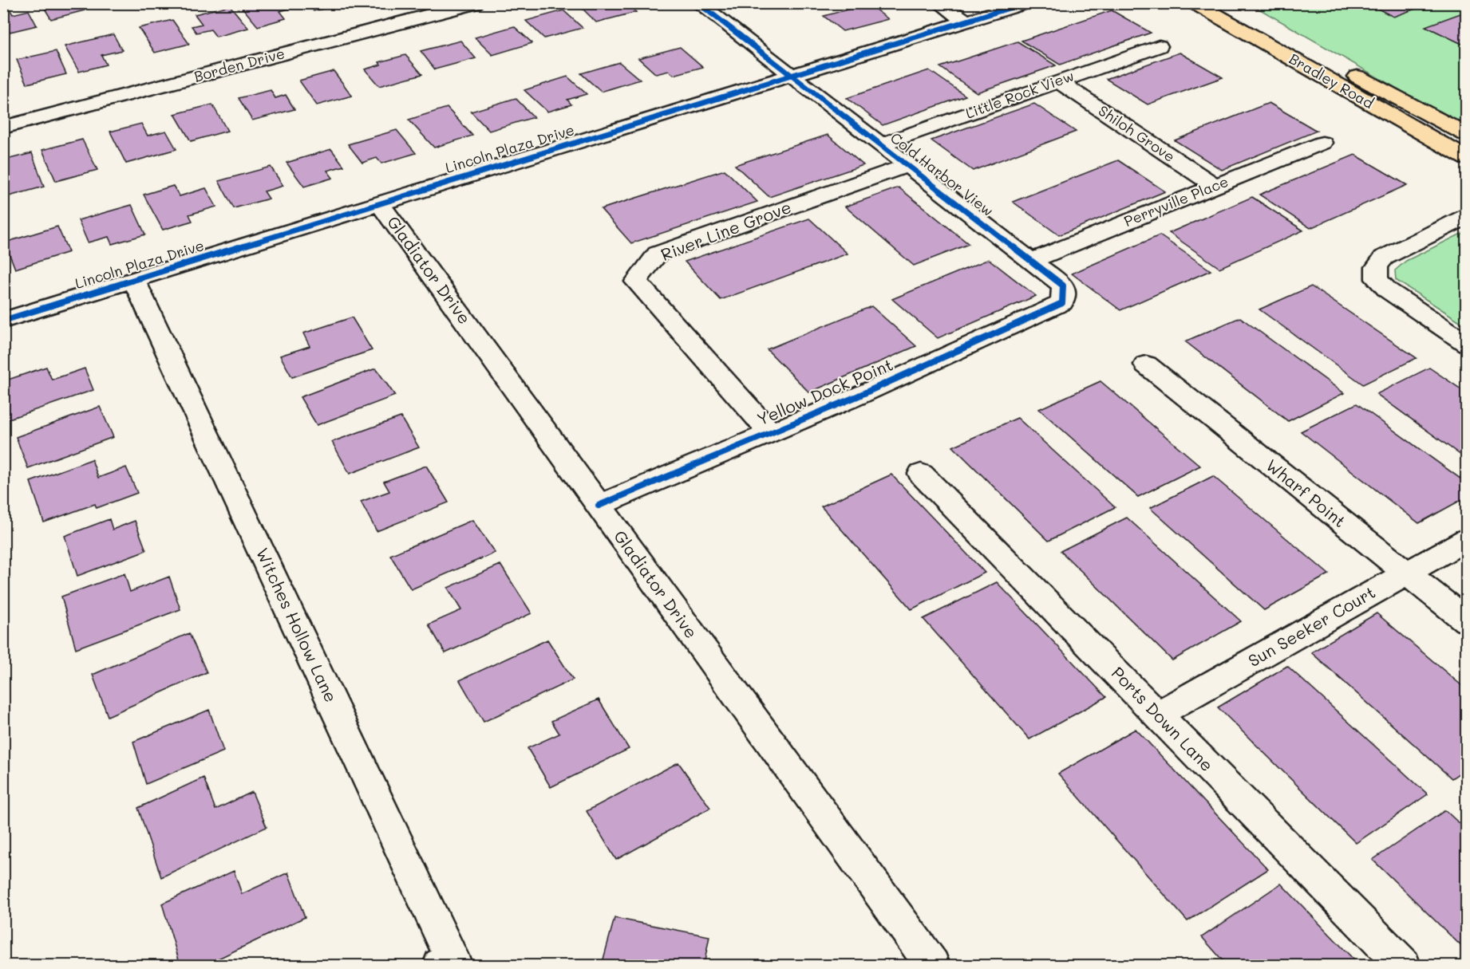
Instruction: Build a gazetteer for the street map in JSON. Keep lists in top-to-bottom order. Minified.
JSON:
{"streets":{"main road":["Bradley Road"],"street":["Borden Drive","Little Rock View","Shiloh Grove","Lincoln Plaza Drive","Cold Harbor View","Perryville Place","River Line Grove","Gladiator Drive","Yellow Dock Point","Wharf Point","Witches Hollow Lane","Sun Seeker Court","Ports Down Lane"]},"crossings":[["Little Rock View","Shiloh Grove"],["Little Rock View","Cold Harbor View"],["Shiloh Grove","Perryville Place"],["Lincoln Plaza Drive","Cold Harbor View"],["Lincoln Plaza Drive","Gladiator Drive"],["Lincoln Plaza Drive","Witches Hollow Lane"],["Cold Harbor View","Perryville Place"],["Cold Harbor View","River Line Grove"],["Cold Harbor View","Yellow Dock Point"],["River Line Grove","Yellow Dock Point"],["Gladiator Drive","Yellow Dock Point"],["Wharf Point","Sun Seeker Court"],["Sun Seeker Court","Ports Down Lane"]]}
